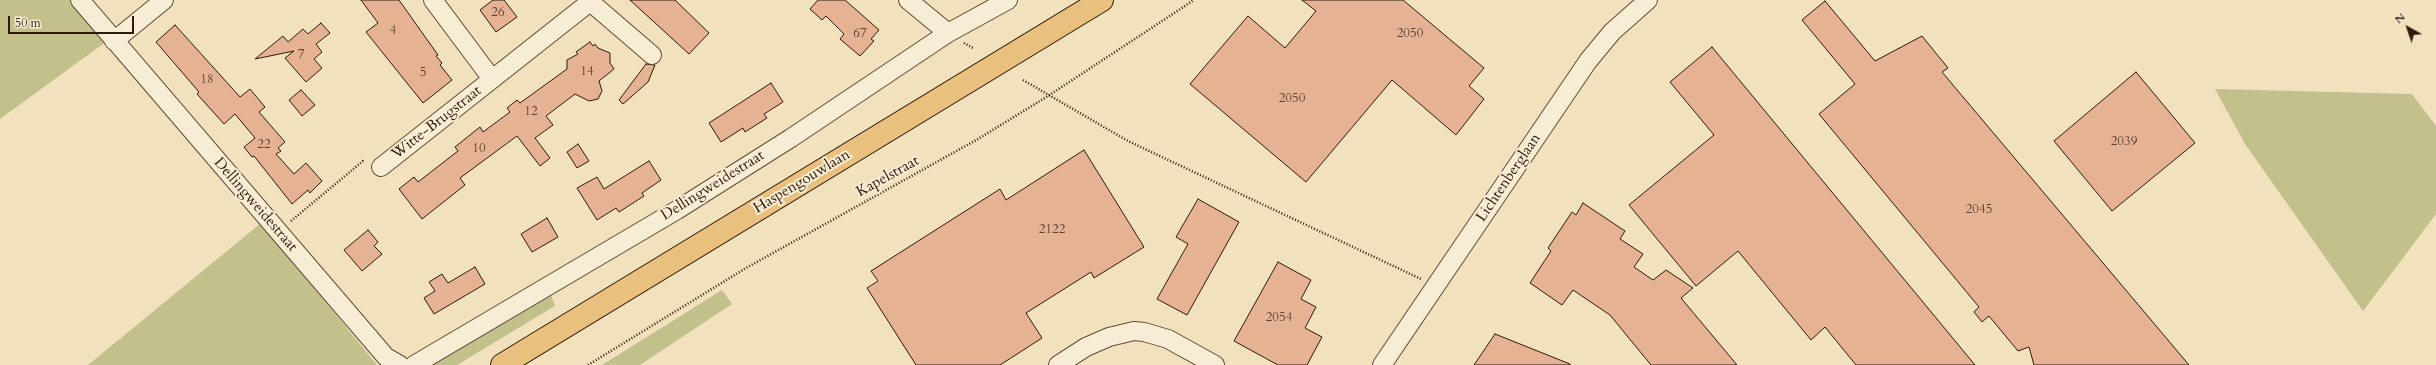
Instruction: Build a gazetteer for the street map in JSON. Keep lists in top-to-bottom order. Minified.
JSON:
{"streets":{"main road":["Haspengouwlaan"],"street":["Witte-Brugstraat","Lichtenberglaan","Dellingweidestraat"],"path":["Kapelstraat"]},"house_numbers":["26","4","67","2050","7","14","5","18","2050","12","2039","22","10","2045","2122","2054"],"scale_bar":"50 m","north":"top left"}
